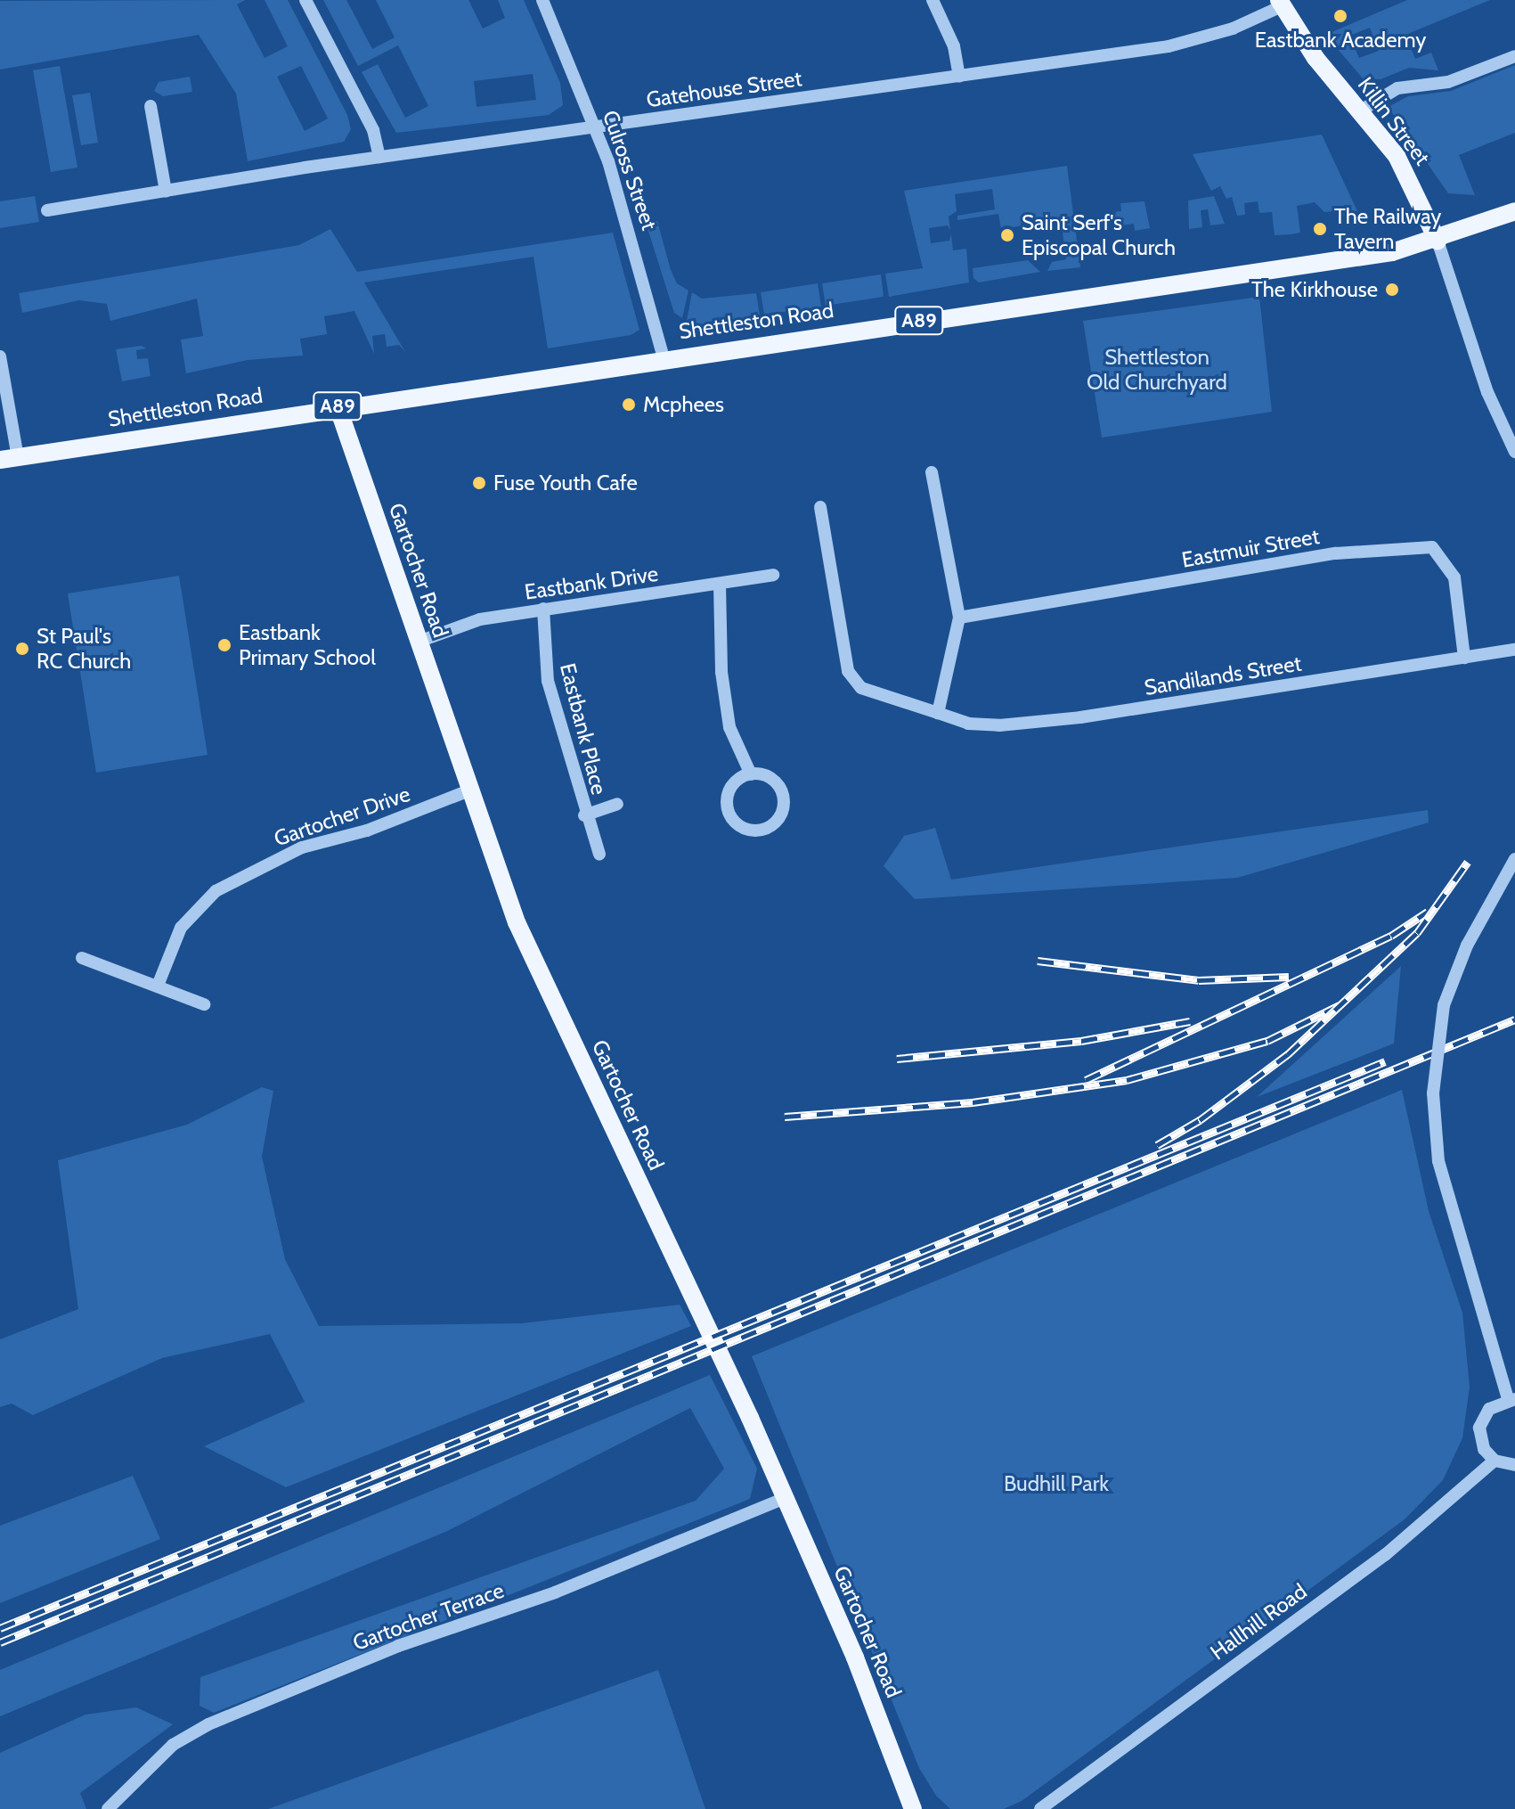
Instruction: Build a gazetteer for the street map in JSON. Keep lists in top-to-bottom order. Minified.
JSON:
{"streets":{"main road":["Killin Street","Shettleston Road","A89","Gartocher Road"],"street":["Gatehouse Street","Culross Street","Eastmuir Street","Eastbank Drive","Sandilands Street","Eastbank Place","Gartocher Drive","Gartocher Terrace","Hallhill Road"]},"crossings":[["Gatehouse Street","Killin Street"],["Gatehouse Street","Culross Street"],["Killin Street","Shettleston Road"],["Culross Street","Shettleston Road"],["Shettleston Road","Gartocher Road"],["Eastmuir Street","Sandilands Street"],["Gartocher Road","Eastbank Drive"],["Gartocher Road","Gartocher Drive"],["Gartocher Road","Gartocher Terrace"],["Eastbank Drive","Eastbank Place"]],"parks":["Shettleston Old Churchyard","Budhill Park"],"places":["Eastbank Academy","The Railway Tavern","Saint Serf's Episcopal Church","The Kirkhouse","Mcphees","Fuse Youth Cafe","Eastbank Primary School","St Paul's RC Church"]}
